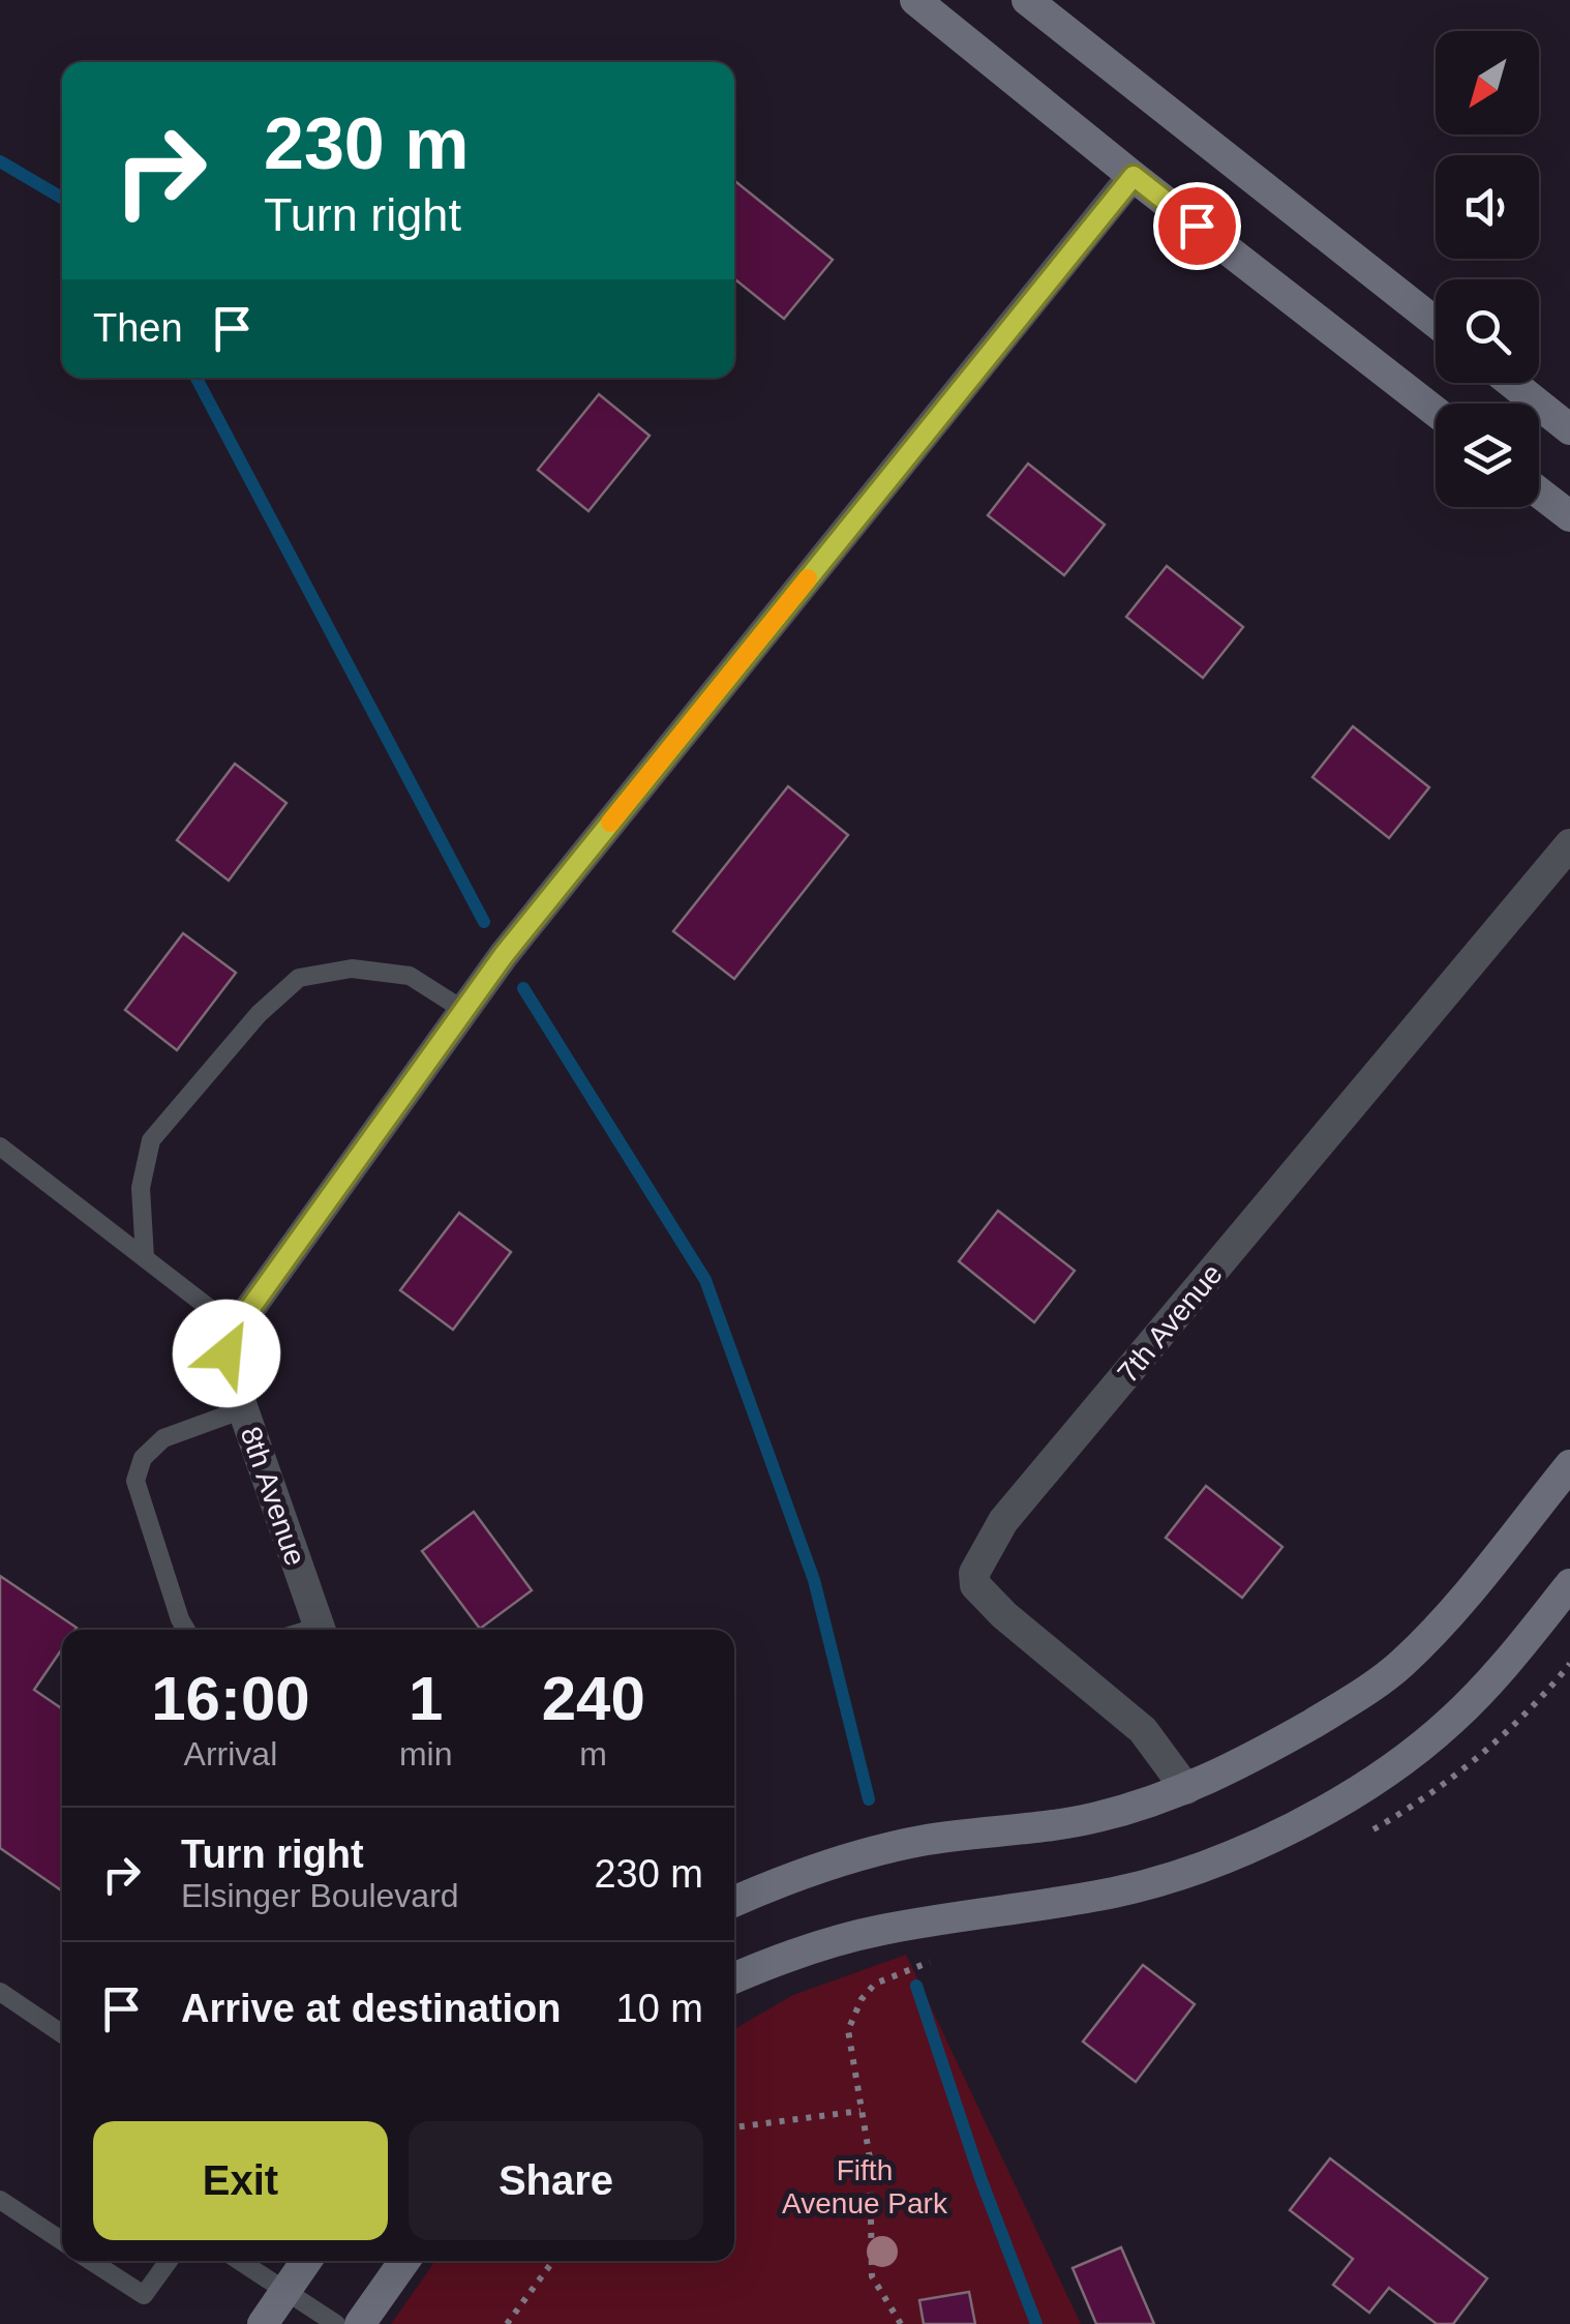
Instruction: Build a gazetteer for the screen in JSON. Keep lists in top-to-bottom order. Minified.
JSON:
{"streets":{"street":["7th Avenue","8th Avenue"]},"parks":["Fifth Avenue Park"],"north":"bottom left","page":{"turn":["230 m","Turn right"],"then":"Then","eta":["16:00","Arrival","1","min","240","m"],"list":[{"name":"Turn right","note":"Elsinger Boulevard","value":"230 m"},{"name":"Arrive at destination","value":"10 m"}],"buttons":["Exit","Share"]}}
